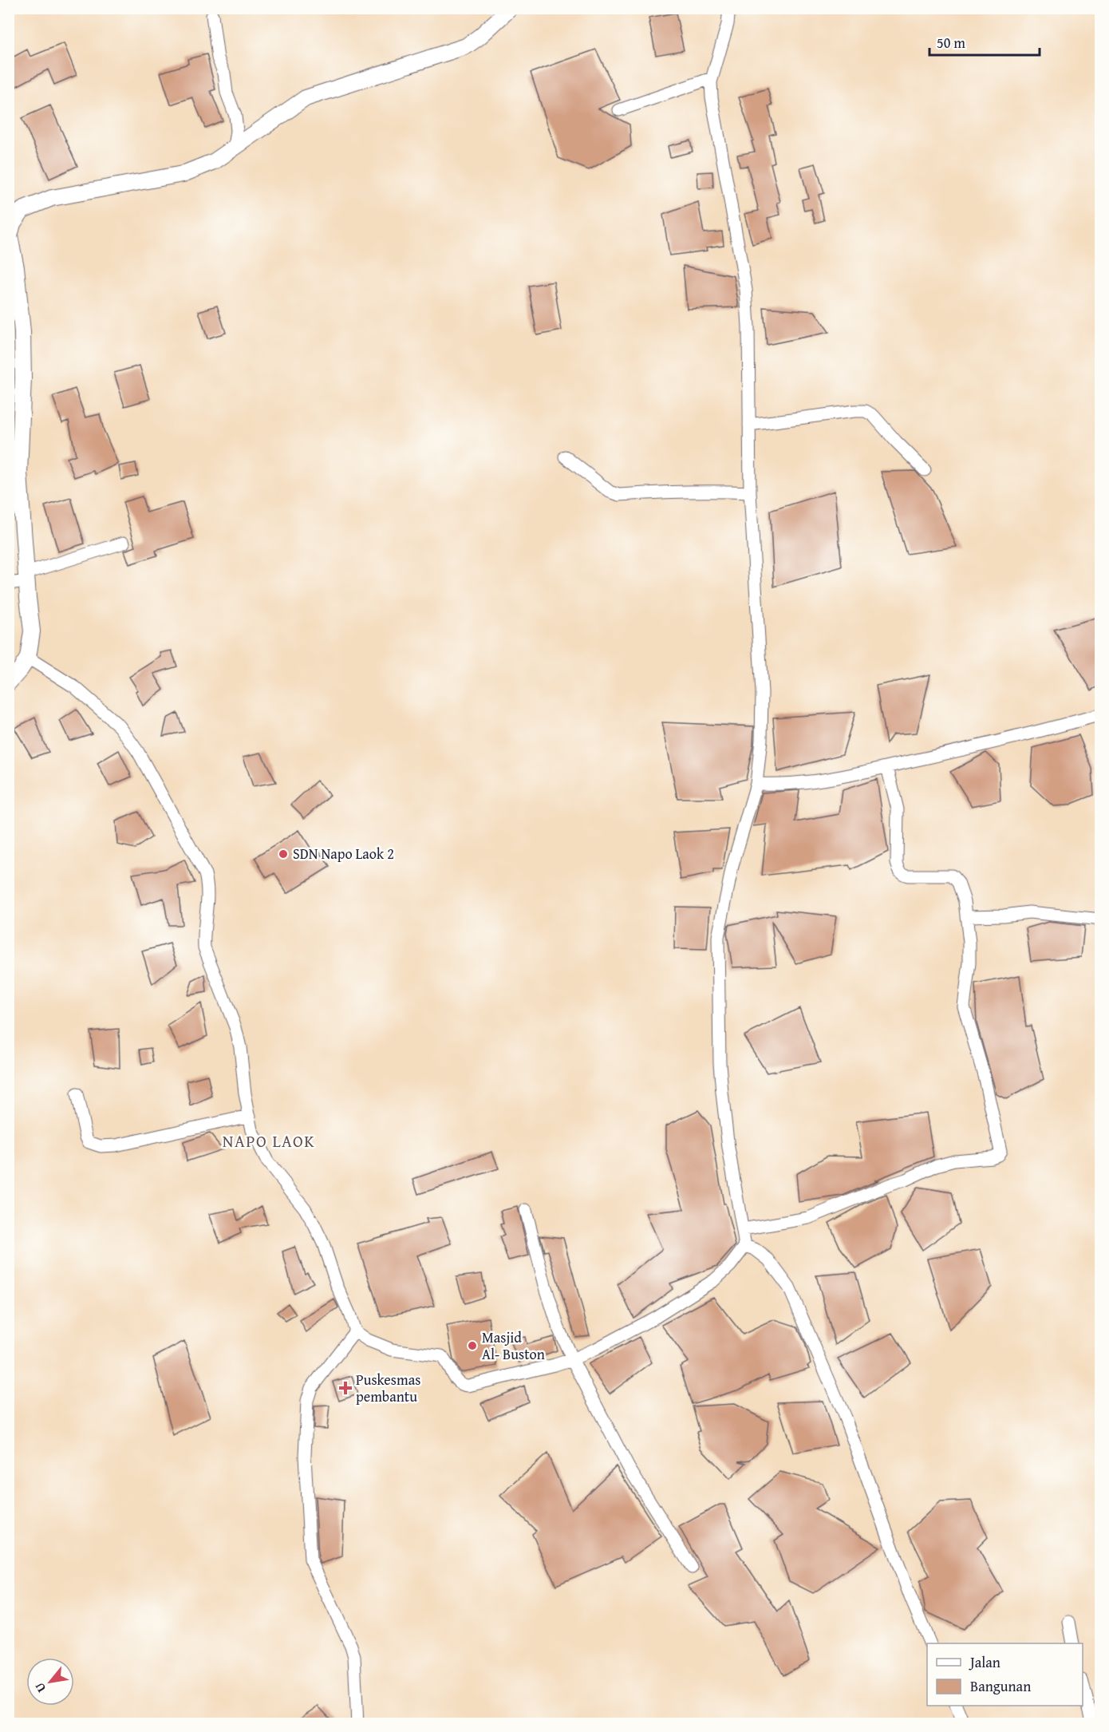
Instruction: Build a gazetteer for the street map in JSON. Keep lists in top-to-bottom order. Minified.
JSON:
{"districts":["NAPO LAOK"],"places":{"other":["SDN Napo Laok 2","Masjid Al- Buston"],"health":["Puskesmas pembantu"]},"legend":["Jalan","Bangunan"],"scale_bar":"50 m","north":"bottom left"}
